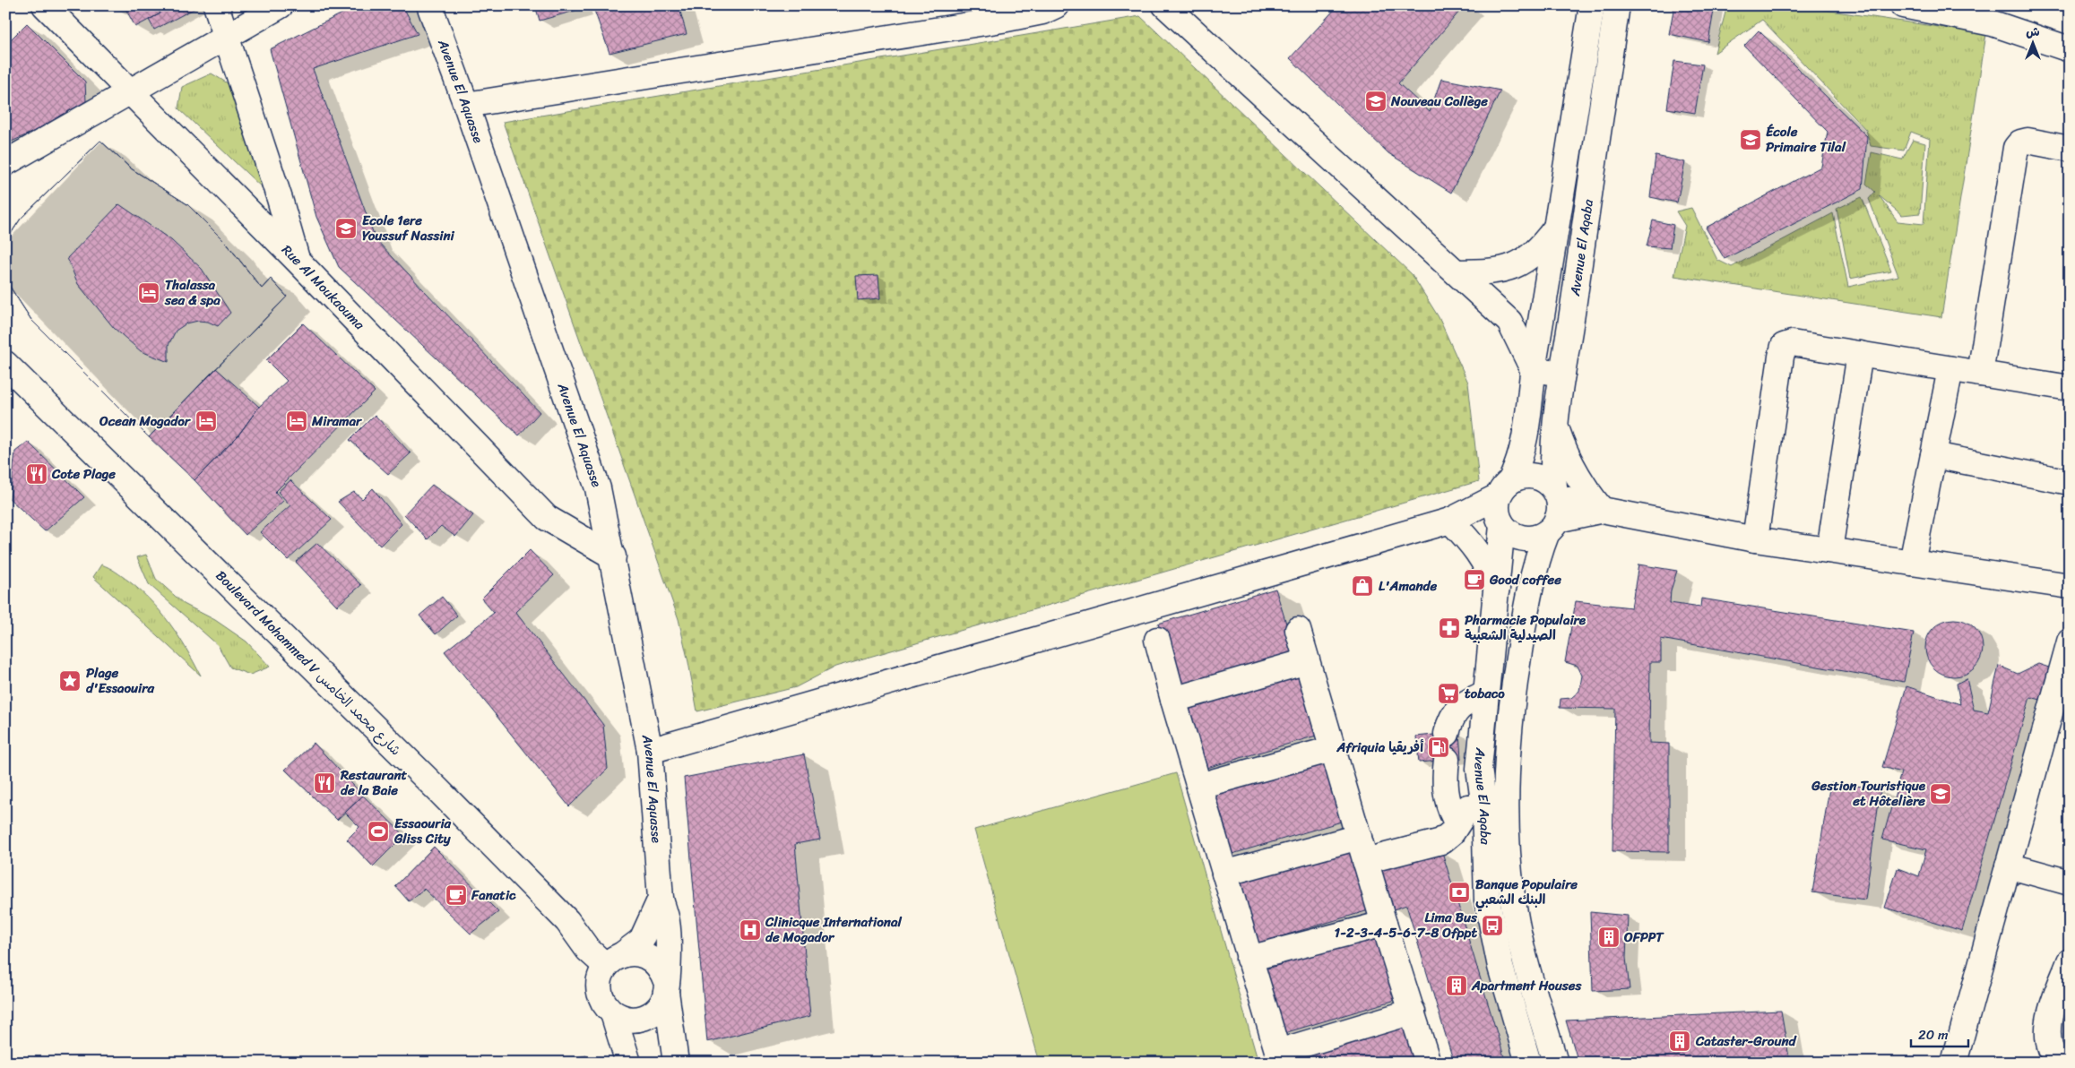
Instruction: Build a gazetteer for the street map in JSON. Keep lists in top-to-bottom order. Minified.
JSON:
{"streets":{"street":["Avenue El Aquasse","Avenue El Aqaba","Rue Al Moukaouma","Boulevard Mohammed V شارع محمد الخامس"]},"crossings":[["Avenue El Aquasse","Rue Al Moukaouma"]],"places":{"school or university":["Nouveau Collège","École Primaire Tilal","Ecole 1ere Youssuf Nassini","Gestion Touristique et Hôtelière"],"hotel":["Thalassa sea & spa","Ocean Mogador","Miramar"],"restaurant":["Cote Plage","Restaurant de la Baie"],"cafe":["Good coffee","Fanatic"],"shop":["L'Amande"],"pharmacy":["Pharmacie Populaire الصيدلية الشعبية"],"place":["Plage d'Essaouira"],"supermarket":["tobaco"],"fuel station":["Afriquia أفريقيا"],"sports":["Essaouria Gliss City"],"bank":["Banque Populaire البنك الشعبي"],"bus stop":["Lima Bus 1-2-3-4-5-6-7-8 Ofppt"],"hospital":["Clinicque International de Mogador"],"building":["OFPPT","Apartment Houses","Cataster-Ground"]},"scale_bar":"20 m","north":"top"}
